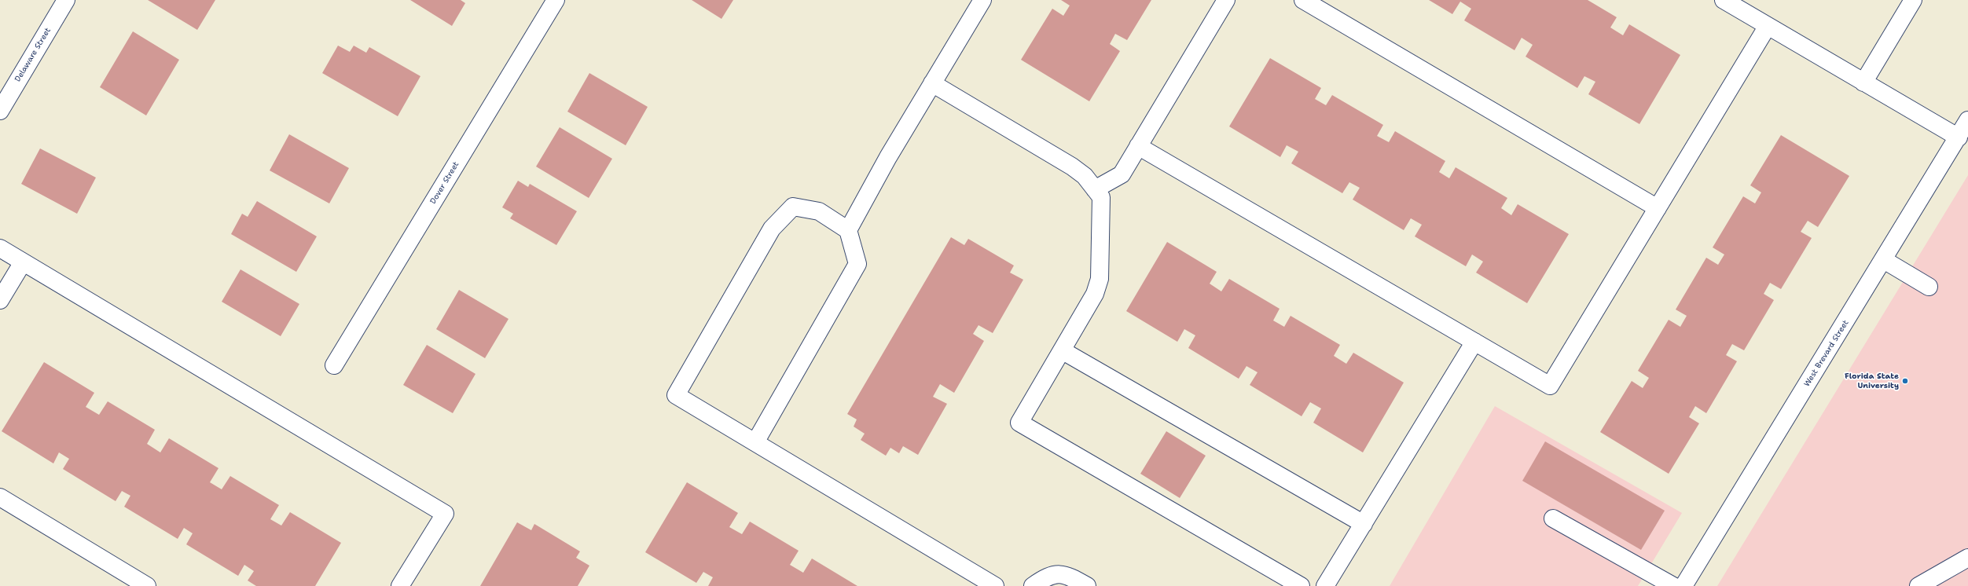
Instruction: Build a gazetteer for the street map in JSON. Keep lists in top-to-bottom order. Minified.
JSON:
{"streets":{"street":["Delaware Street","Dover Street","West Brevard Street"]},"places":["Florida State University"]}
